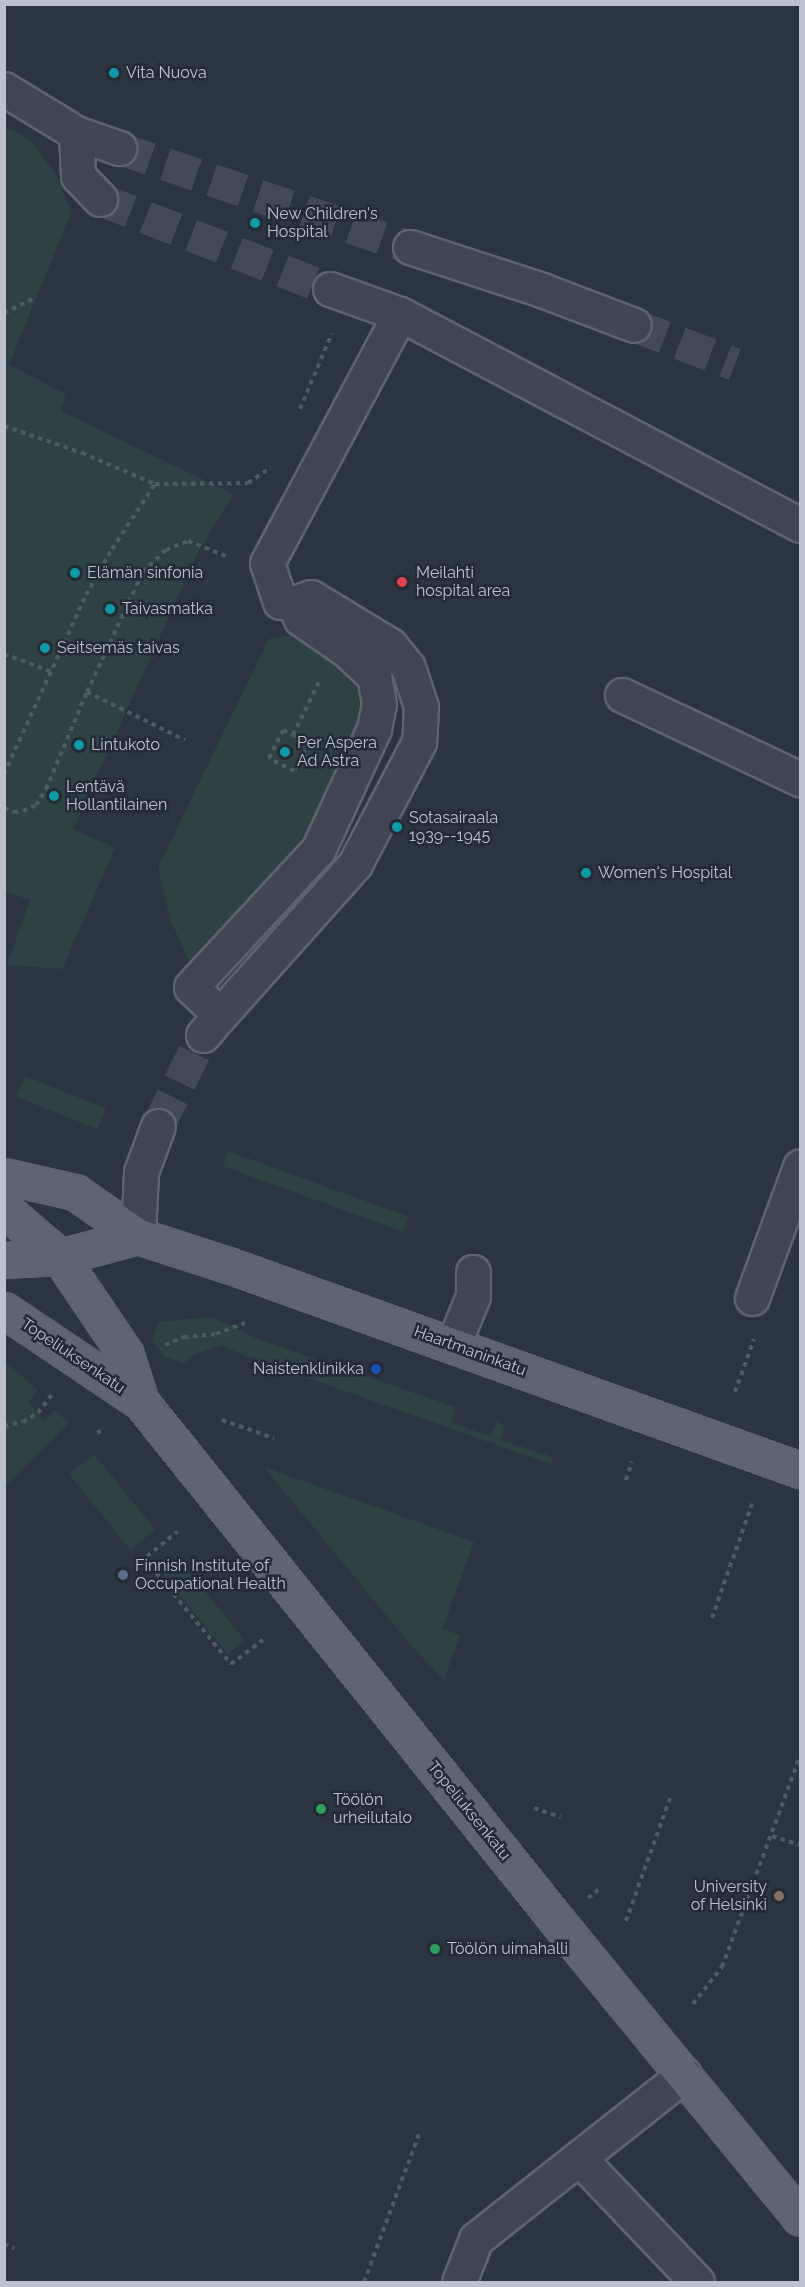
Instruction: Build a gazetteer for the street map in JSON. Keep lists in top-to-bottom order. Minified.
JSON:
{"streets":{"main road":["Haartmaninkatu","Topeliuksenkatu"]},"places":["Vita Nuova","New Children's Hospital","Elämän sinfonia","Meilahti hospital area","Taivasmatka","Seitsemäs taivas","Lintukoto","Per Aspera Ad Astra","Lentävä Hollantilainen","Sotasairaala 1939--1945","Women's Hospital","Naistenklinikka","Finnish Institute of Occupational Health","Töölön urheilutalo","University of Helsinki","Töölön uimahalli"]}
